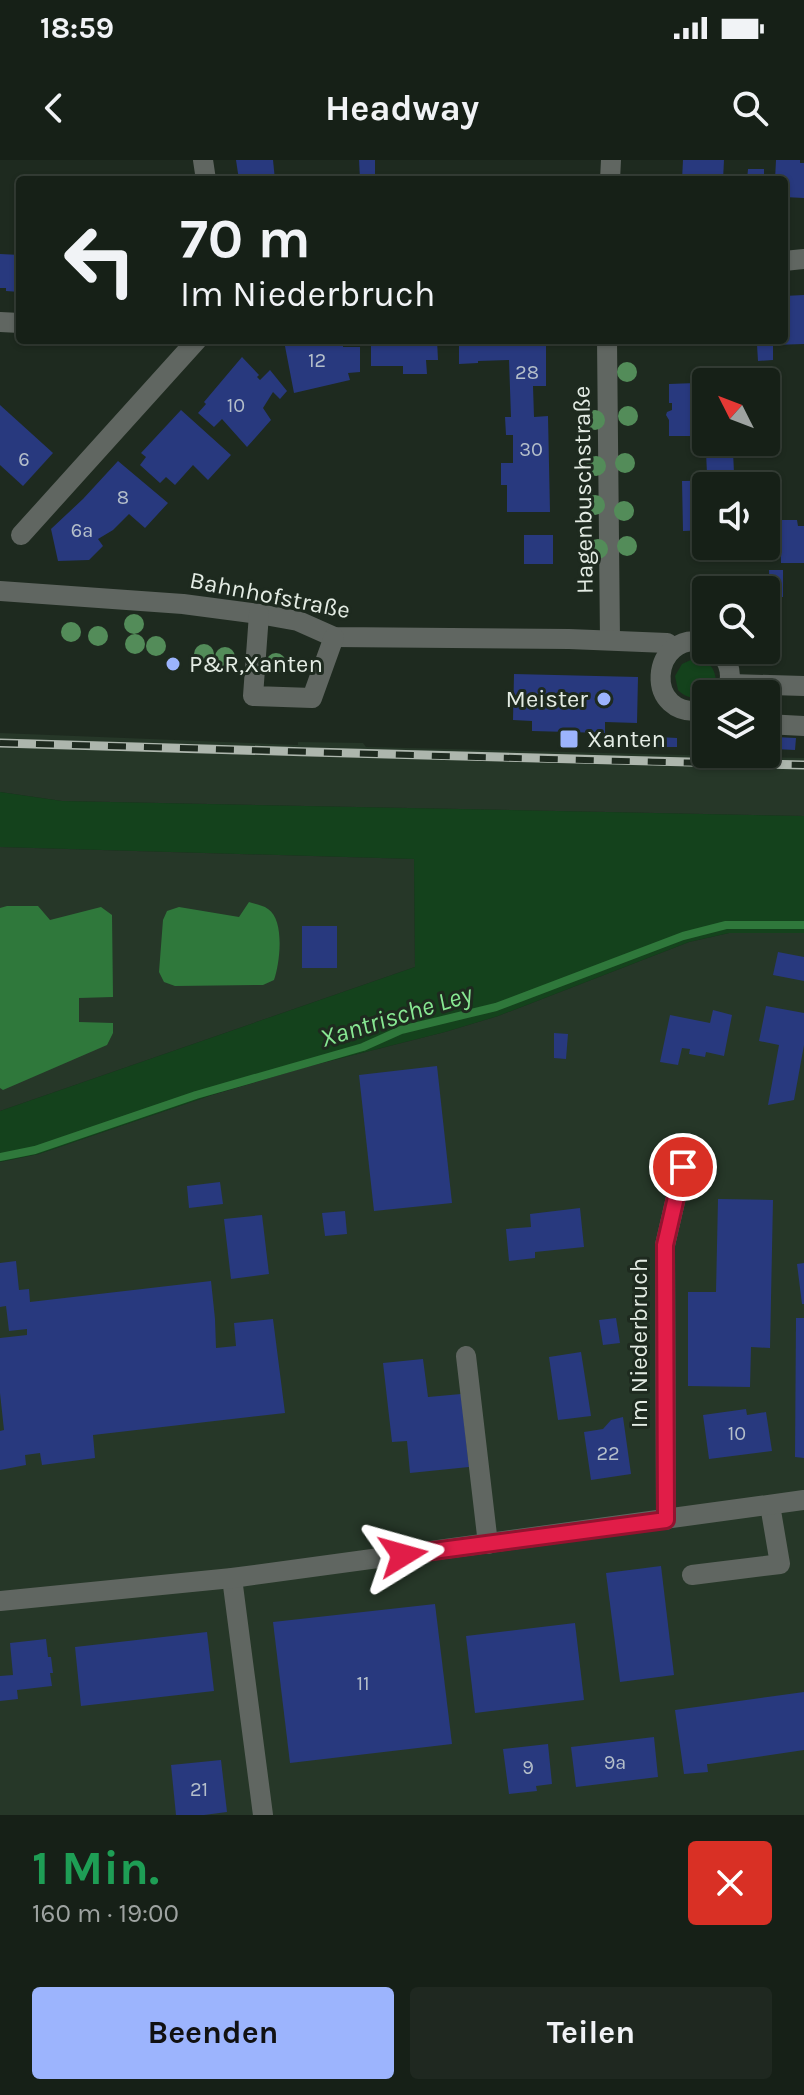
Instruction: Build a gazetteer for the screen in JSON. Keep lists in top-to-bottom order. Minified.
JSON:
{"streets":{"street":["Hagenbuschstraße","Bahnhofstraße","Im Niederbruch"]},"crossings":[["Hagenbuschstraße","Bahnhofstraße"]],"water":["Xantrische Ley"],"places":{"other":["P&R,Xanten","Meister"],"transit":["Xanten"]},"house_numbers":["12","28","10","30","6","8","6a","10","22","11","9a","9","21"],"north":"top left","page":{"status":"18:59","header":"Headway","turn":["70 m","Im Niederbruch"],"heading":["1 Min.","160 m · 19:00"],"buttons":["Beenden","Teilen"]}}
